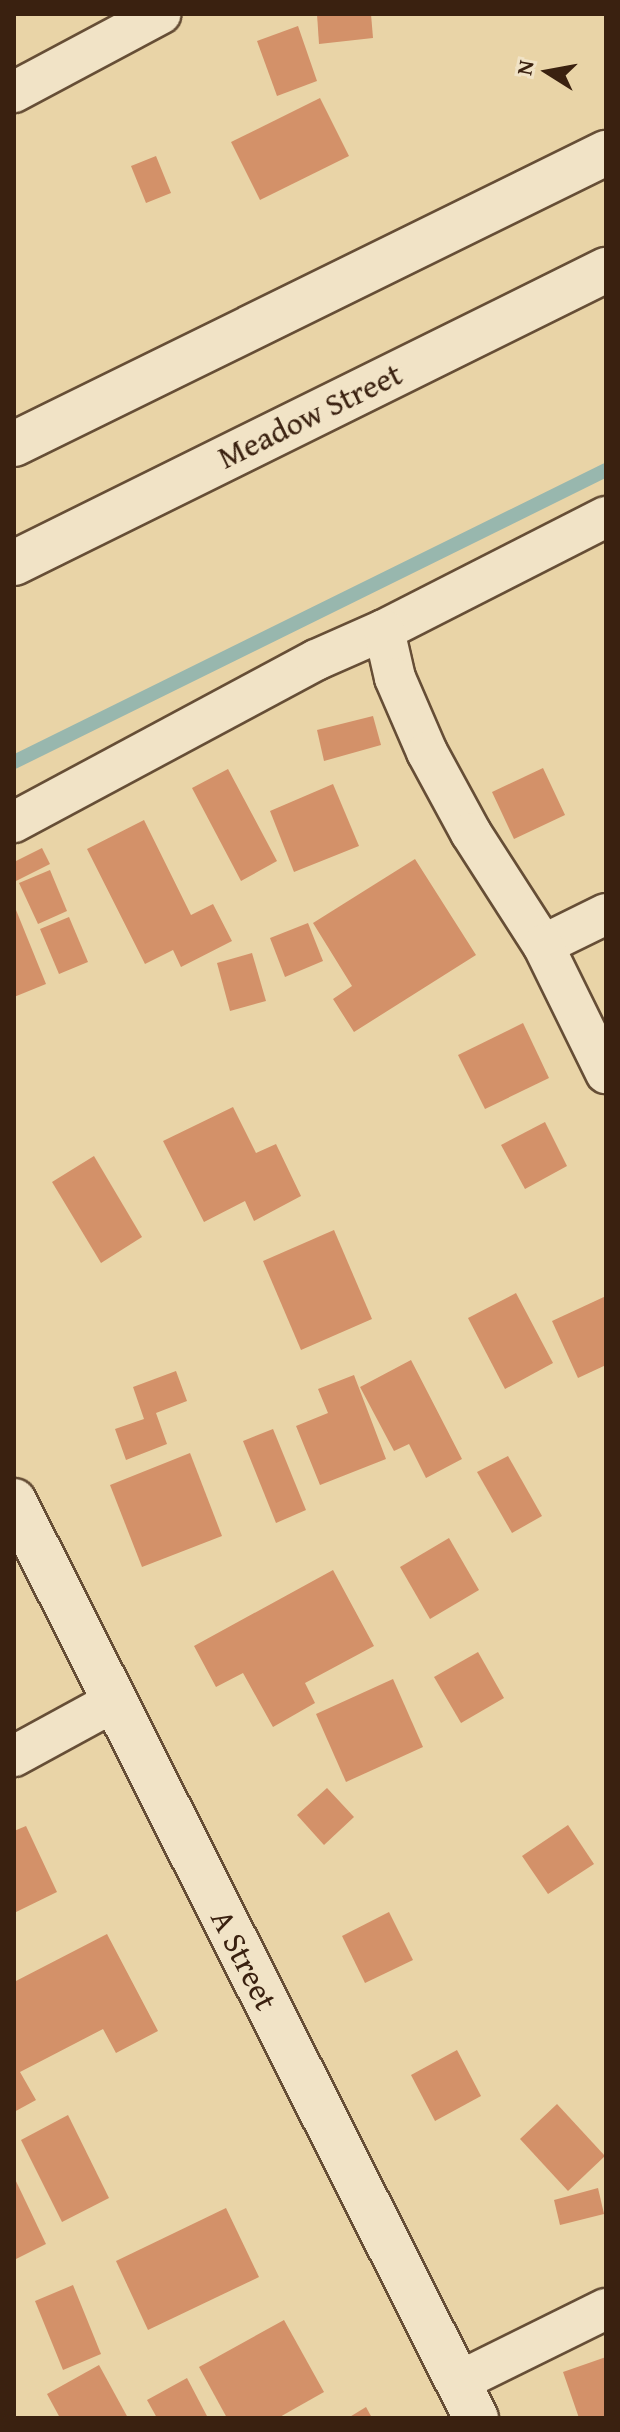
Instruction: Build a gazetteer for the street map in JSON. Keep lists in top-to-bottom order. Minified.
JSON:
{"streets":{"street":["Meadow Street","A Street"]},"north":"left"}
